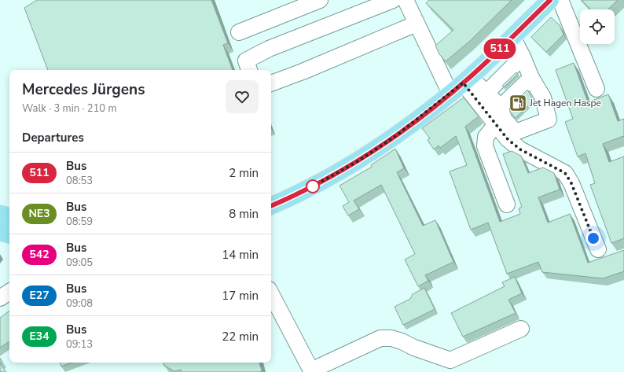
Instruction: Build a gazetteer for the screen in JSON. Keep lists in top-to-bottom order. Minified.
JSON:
{"places":{"fuel station":["Jet Hagen Haspe"]},"lines":["bus line 511"],"page":{"on_map":"511","heading":[["Mercedes Jürgens","Walk · 3 min · 210 m"],"Departures"],"list":[{"mark":"511","name":"Bus","note":"08:53","value":"2 min"},{"mark":"NE3","name":"Bus","note":"08:59","value":"8 min"},{"mark":"542","name":"Bus","note":"09:05","value":"14 min"},{"mark":"E27","name":"Bus","note":"09:08","value":"17 min"},{"mark":"E34","name":"Bus","note":"09:13","value":"22 min"}]}}
